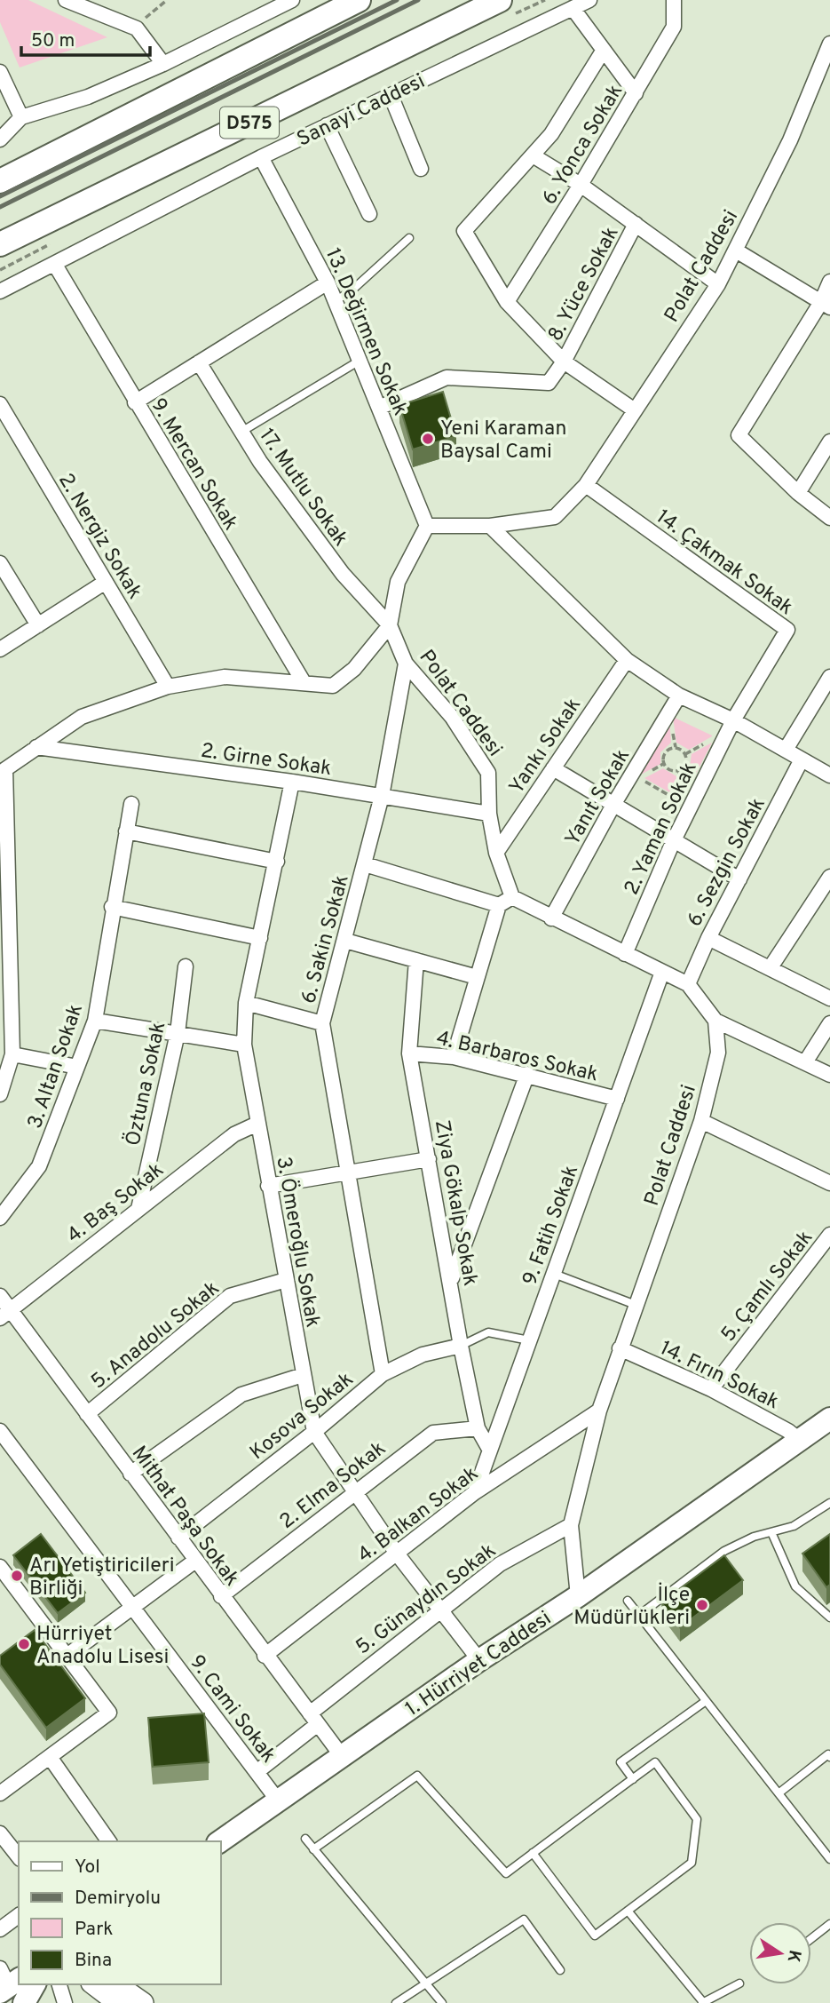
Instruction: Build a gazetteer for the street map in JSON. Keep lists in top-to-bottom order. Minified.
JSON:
{"streets":{"highway":["Sanayi Caddesi","D575"],"main road":["1. Hürriyet Caddesi"],"street":["6. Yonca Sokak","Polat Caddesi","8. Yüce Sokak","13. Değirmen Sokak","9. Mercan Sokak","17. Mutlu Sokak","2. Nergiz Sokak","14. Çakmak Sokak","Yankı Sokak","2. Girne Sokak","Yanıt Sokak","2. Yaman Sokak","6. Sezgin Sokak","6. Sakin Sokak","4. Barbaros Sokak","3. Altan Sokak","Öztuna Sokak","4. Baş Sokak","Ziya Gökalp Sokak","9. Fatih Sokak","3. Ömeroğlu Sokak","5. Çamlı Sokak","5. Anadolu Sokak","14. Fırın Sokak","Kosova Sokak","2. Elma Sokak","4. Balkan Sokak","Mithat Paşa Sokak","5. Günaydın Sokak","9. Cami Sokak"]},"crossings":[["Sanayi Caddesi","13. Değirmen Sokak"],["Sanayi Caddesi","9. Mercan Sokak"],["Polat Caddesi","13. Değirmen Sokak"],["Polat Caddesi","17. Mutlu Sokak"],["Polat Caddesi","14. Çakmak Sokak"],["Polat Caddesi","Yankı Sokak"],["Polat Caddesi","2. Girne Sokak"],["Polat Caddesi","6. Sakin Sokak"],["Polat Caddesi","14. Fırın Sokak"],["Polat Caddesi","4. Balkan Sokak"],["Polat Caddesi","5. Günaydın Sokak"],["Polat Caddesi","1. Hürriyet Caddesi"],["8. Yüce Sokak","13. Değirmen Sokak"],["14. Çakmak Sokak","2. Yaman Sokak"],["2. Girne Sokak","6. Sakin Sokak"],["2. Girne Sokak","3. Ömeroğlu Sokak"],["6. Sakin Sokak","Kosova Sokak"],["4. Barbaros Sokak","Ziya Gökalp Sokak"],["4. Barbaros Sokak","9. Fatih Sokak"],["Öztuna Sokak","4. Baş Sokak"],["4. Baş Sokak","3. Ömeroğlu Sokak"],["4. Baş Sokak","Mithat Paşa Sokak"],["Ziya Gökalp Sokak","9. Fatih Sokak"],["Ziya Gökalp Sokak","Kosova Sokak"],["Ziya Gökalp Sokak","2. Elma Sokak"],["9. Fatih Sokak","4. Balkan Sokak"],["3. Ömeroğlu Sokak","5. Anadolu Sokak"],["3. Ömeroğlu Sokak","Kosova Sokak"],["3. Ömeroğlu Sokak","2. Elma Sokak"],["3. Ömeroğlu Sokak","4. Balkan Sokak"],["3. Ömeroğlu Sokak","5. Günaydın Sokak"],["3. Ömeroğlu Sokak","1. Hürriyet Caddesi"],["5. Çamlı Sokak","14. Fırın Sokak"],["5. Anadolu Sokak","Mithat Paşa Sokak"],["14. Fırın Sokak","1. Hürriyet Caddesi"],["Kosova Sokak","Mithat Paşa Sokak"],["2. Elma Sokak","Mithat Paşa Sokak"],["4. Balkan Sokak","Mithat Paşa Sokak"],["Mithat Paşa Sokak","5. Günaydın Sokak"],["Mithat Paşa Sokak","1. Hürriyet Caddesi"],["5. Günaydın Sokak","9. Cami Sokak"],["1. Hürriyet Caddesi","9. Cami Sokak"]],"places":["Yeni Karaman Baysal Cami","Arı Yetiştiricileri Birliği","İlçe Müdürlükleri","Hürriyet Anadolu Lisesi"],"legend":["Yol","Demiryolu","Park","Bina"],"scale_bar":"50 m","north":"right"}
